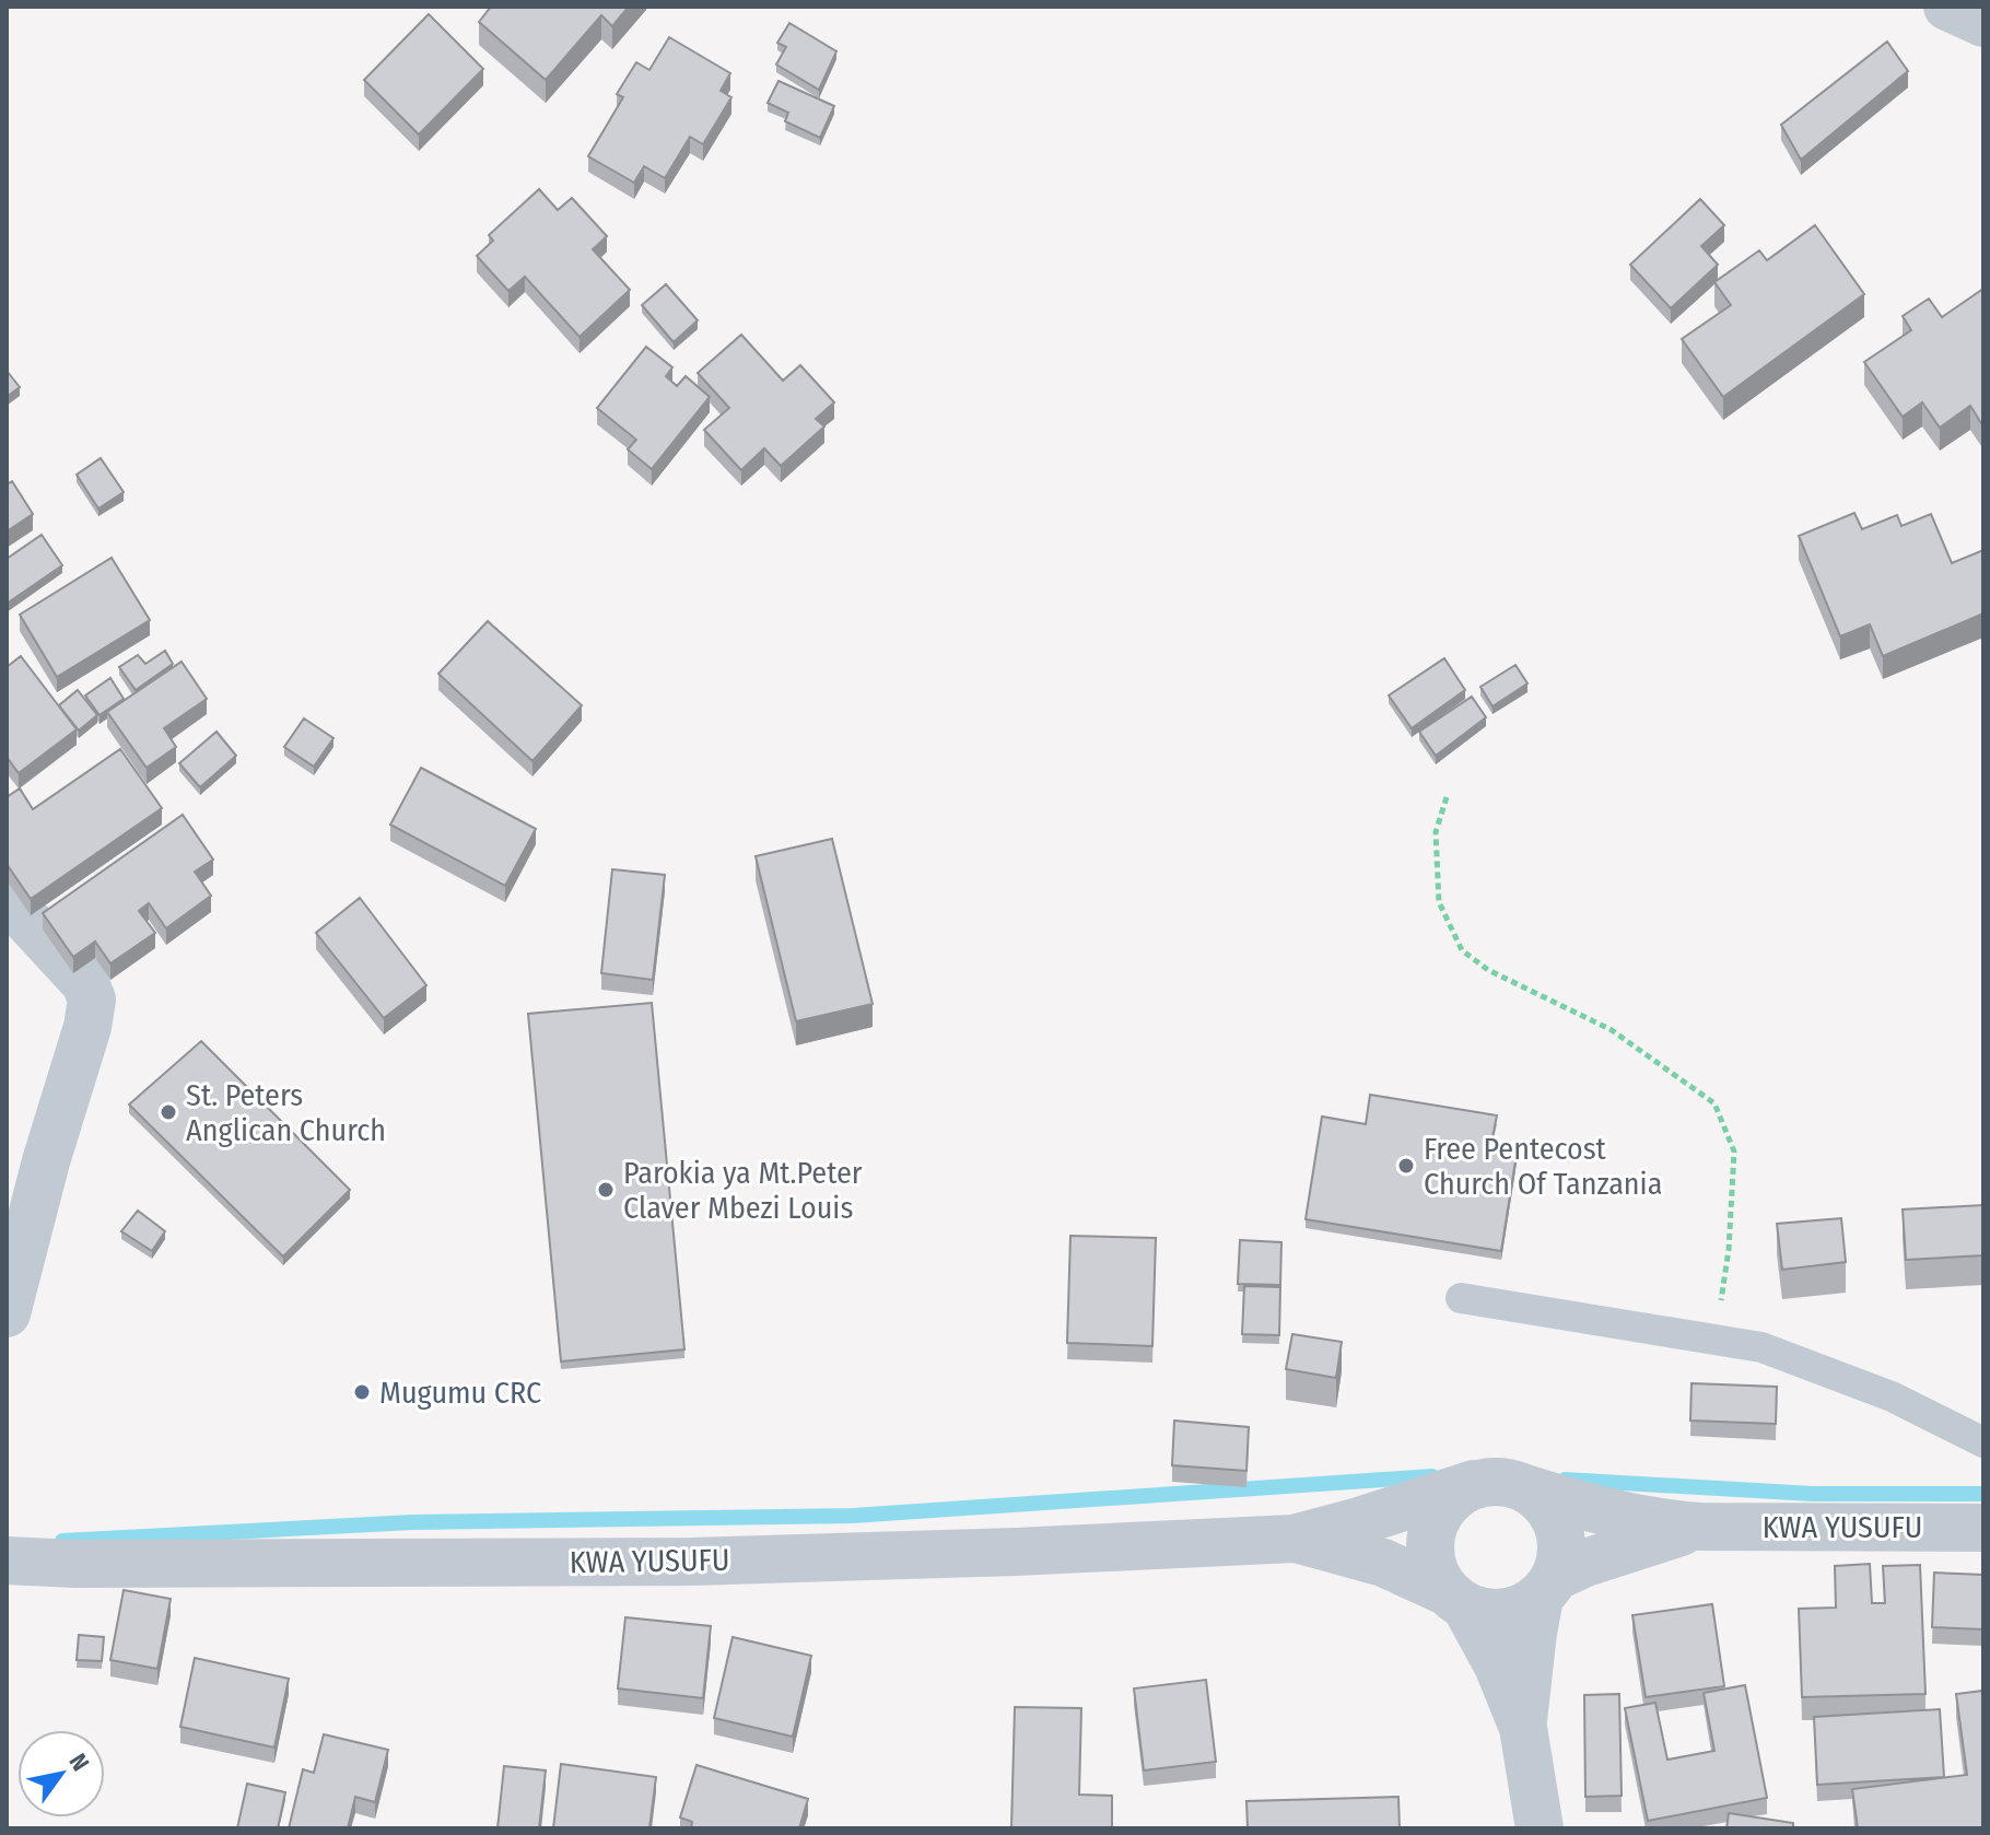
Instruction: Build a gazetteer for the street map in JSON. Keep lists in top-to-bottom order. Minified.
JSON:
{"streets":{"street":["KWA YUSUFU"]},"places":["St. Peters Anglican Church","Free Pentecost Church Of Tanzania","Parokia ya Mt.Peter Claver Mbezi Louis","Mugumu CRC"],"north":"top right"}
